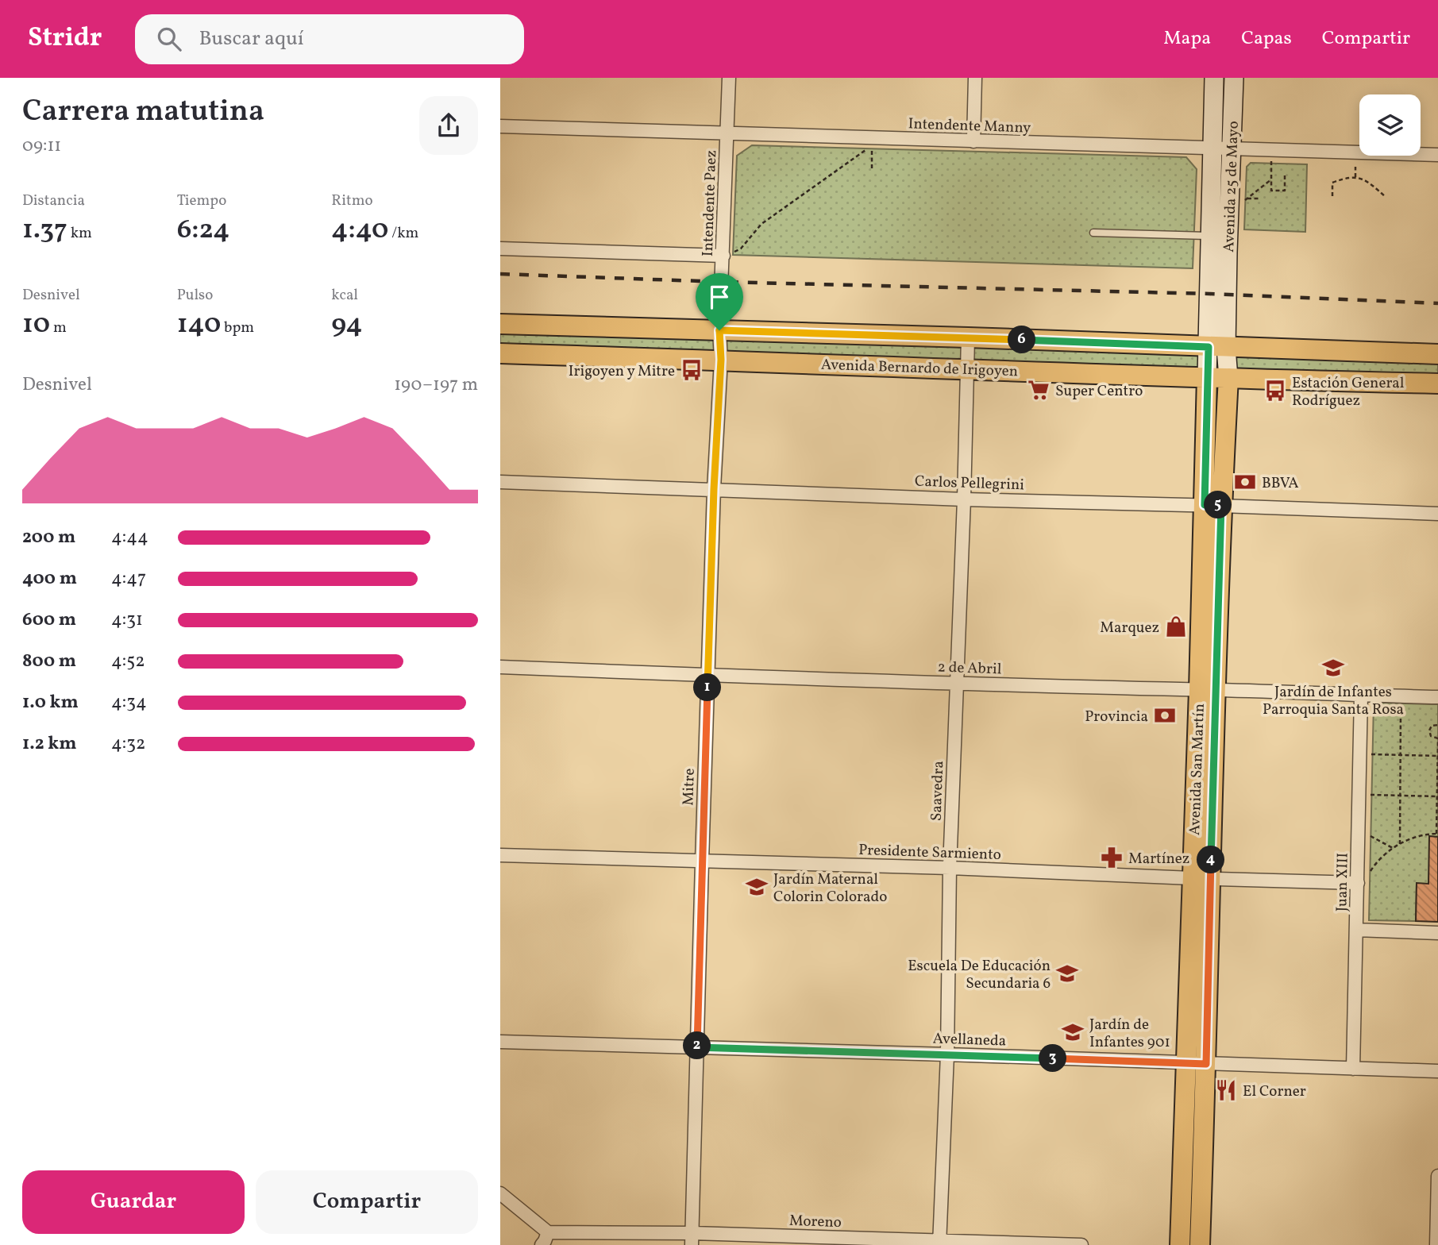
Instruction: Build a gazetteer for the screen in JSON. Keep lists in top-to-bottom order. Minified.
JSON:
{"streets":{"main road":["Avenida 25 de Mayo","Avenida Bernardo de Irigoyen","Avenida San Martín"],"street":["Intendente Manny","Intendente Paez","Carlos Pellegrini","2 de Abril","Mitre","Saavedra","Presidente Sarmiento","Juan XIII","Avellaneda","Moreno"]},"crossings":[["Intendente Manny","Avenida 25 de Mayo"],["Intendente Manny","Intendente Paez"],["Avenida 25 de Mayo","Avenida San Martín"],["Intendente Paez","Avenida Bernardo de Irigoyen"],["Intendente Paez","Mitre"],["Avenida Bernardo de Irigoyen","Avenida San Martín"],["Avenida Bernardo de Irigoyen","Mitre"],["Avenida Bernardo de Irigoyen","Saavedra"],["Carlos Pellegrini","Avenida San Martín"],["Carlos Pellegrini","Mitre"],["Carlos Pellegrini","Saavedra"],["2 de Abril","Avenida San Martín"],["2 de Abril","Mitre"],["2 de Abril","Saavedra"],["2 de Abril","Juan XIII"],["Avenida San Martín","Presidente Sarmiento"],["Avenida San Martín","Avellaneda"],["Mitre","Presidente Sarmiento"],["Mitre","Avellaneda"],["Mitre","Moreno"],["Saavedra","Presidente Sarmiento"],["Saavedra","Avellaneda"],["Saavedra","Moreno"],["Presidente Sarmiento","Juan XIII"],["Juan XIII","Avellaneda"]],"places":{"bus stop":["Irigoyen y Mitre","Estación General Rodríguez"],"supermarket":["Super Centro"],"bank":["BBVA","Provincia"],"shop":["Marquez"],"school or university":["Jardín de Infantes Parroquia Santa Rosa","Jardín Maternal Colorin Colorado","Escuela De Educación Secundaria 6","Jardín de Infantes 901"],"pharmacy":["Martínez"],"restaurant":["El Corner"]},"page":{"header":"Stridr","search":"Buscar aquí","nav":["Mapa","Capas","Compartir"],"heading":["Carrera matutina","09:11"],"stats":[["Distancia","1.37 km"],["Tiempo","6:24"],["Ritmo","4:40 /km"],["Desnivel","10 m"],["Pulso","140 bpm"],["kcal","94"]],"pins":["6","5","1","4","2","3"],"chart":["Desnivel","190–197 m"],"list":[{"name":"200 m","note":"4:44"},{"name":"400 m","note":"4:47"},{"name":"600 m","note":"4:31"},{"name":"800 m","note":"4:52"},{"name":"1.0 km","note":"4:34"},{"name":"1.2 km","note":"4:32"}],"buttons":["Guardar","Compartir"]}}
